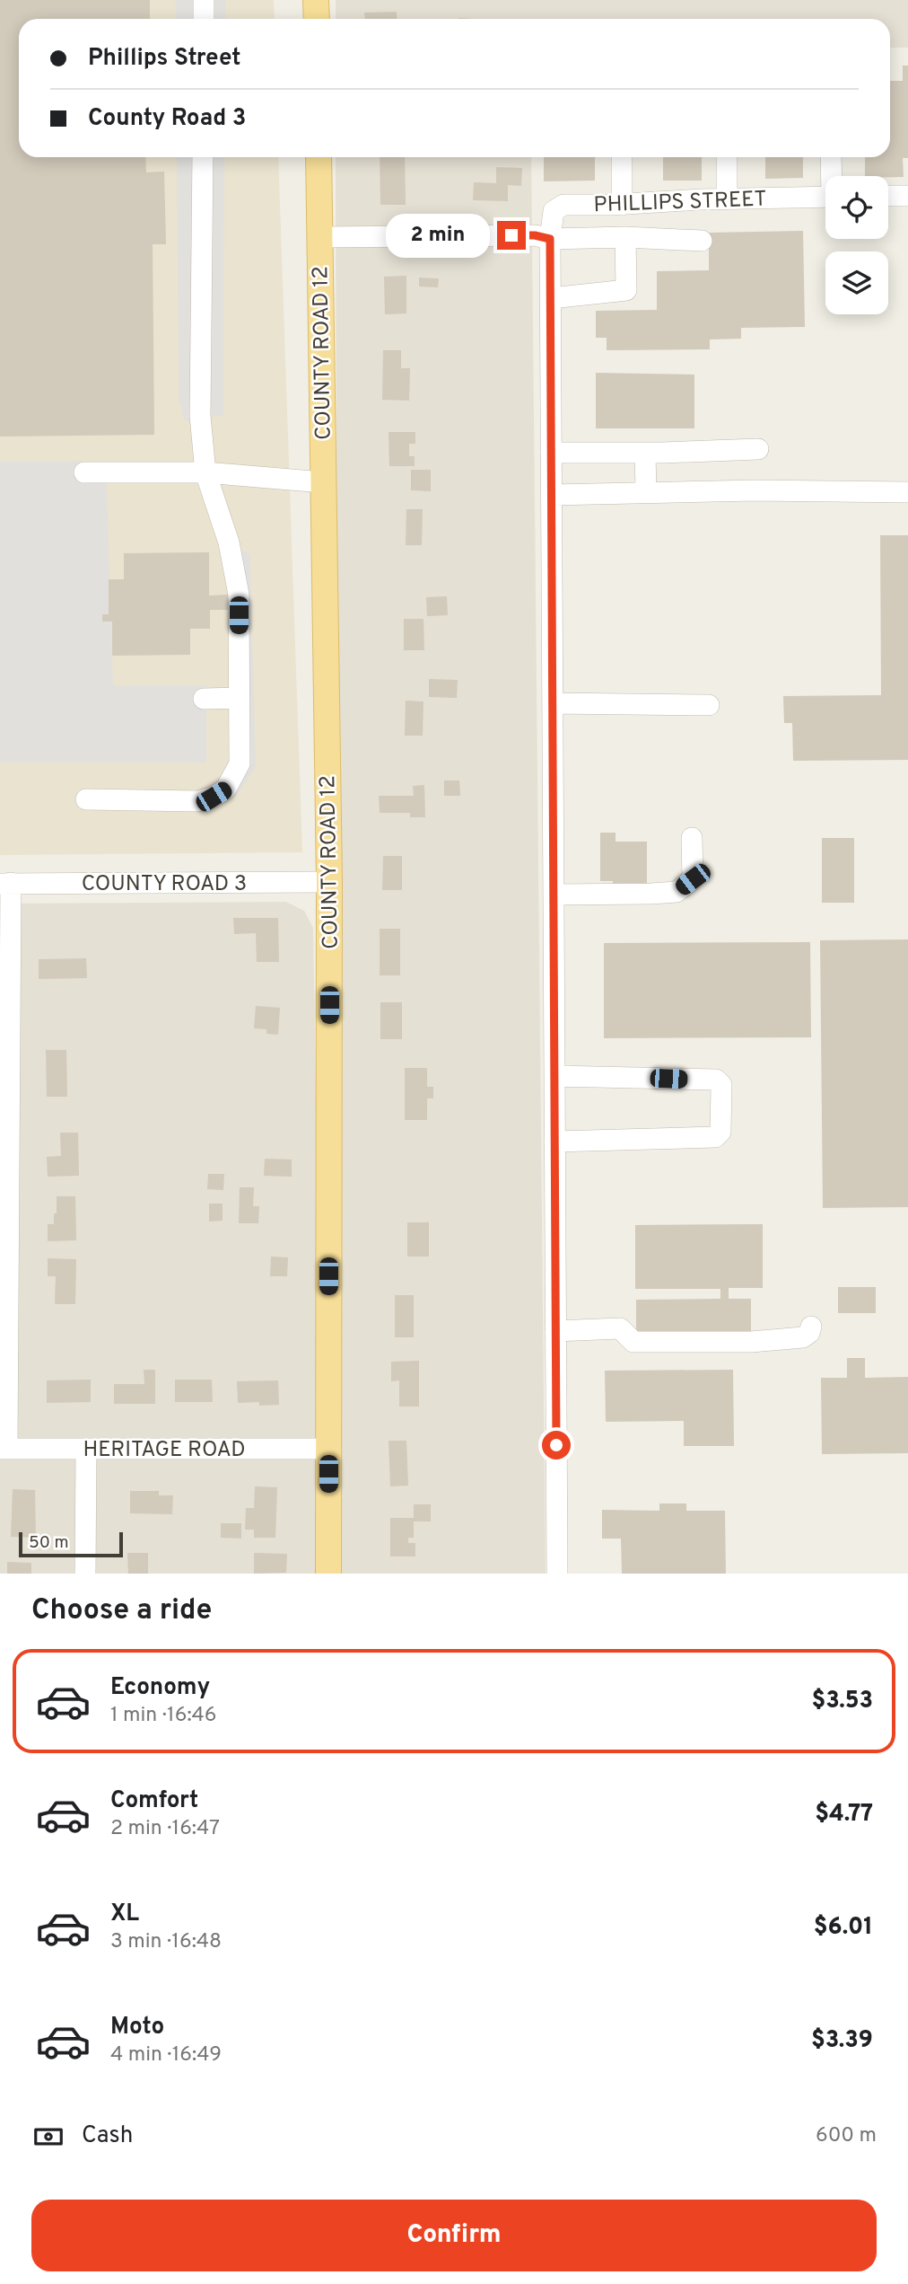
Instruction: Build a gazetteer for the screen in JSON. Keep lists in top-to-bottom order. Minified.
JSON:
{"streets":{"main road":["COUNTY ROAD 12"],"street":["PHILLIPS STREET","COUNTY ROAD 3","HERITAGE ROAD"]},"crossings":[["COUNTY ROAD 12","COUNTY ROAD 3"],["COUNTY ROAD 12","HERITAGE ROAD"]],"scale_bar":"50 m","page":{"banner":["Phillips Street","County Road 3"],"bubble":"2 min","scale":"50 m","heading":"Choose a ride","list":[{"name":"Economy","note":"1 min · 16:46","value":"$3.53"},{"name":"Comfort","note":"2 min · 16:47","value":"$4.77"},{"name":"XL","note":"3 min · 16:48","value":"$6.01"},{"name":"Moto","note":"4 min · 16:49","value":"$3.39"}],"pay":["Cash","600 m"],"buttons":"Confirm"}}
